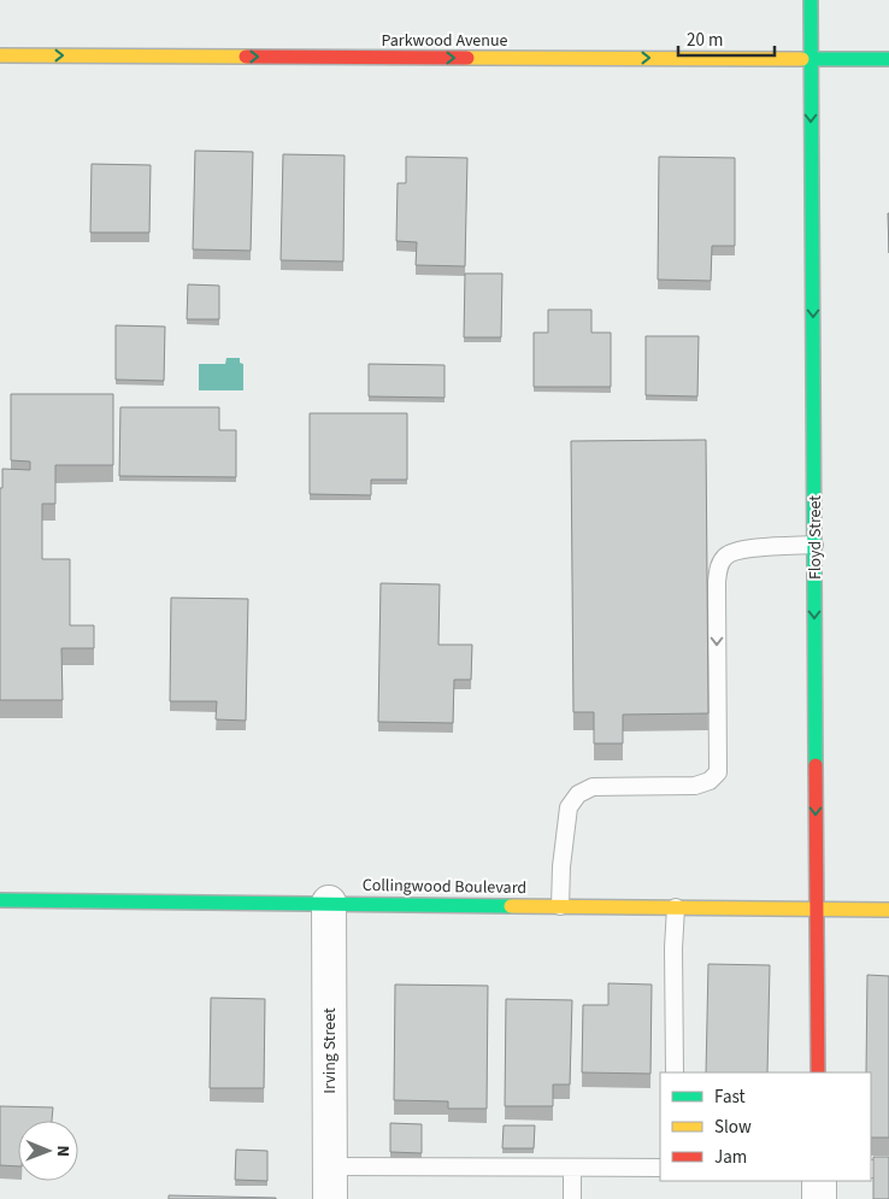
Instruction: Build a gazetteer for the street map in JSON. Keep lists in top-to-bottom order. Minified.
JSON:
{"streets":{"street":["Parkwood Avenue","Floyd Street","Collingwood Boulevard","Irving Street"]},"crossings":[["Parkwood Avenue","Floyd Street"],["Floyd Street","Collingwood Boulevard"],["Collingwood Boulevard","Irving Street"]],"one_way":["Parkwood Avenue","Floyd Street"],"legend":["Fast","Slow","Jam"],"scale_bar":"20 m","north":"right"}
